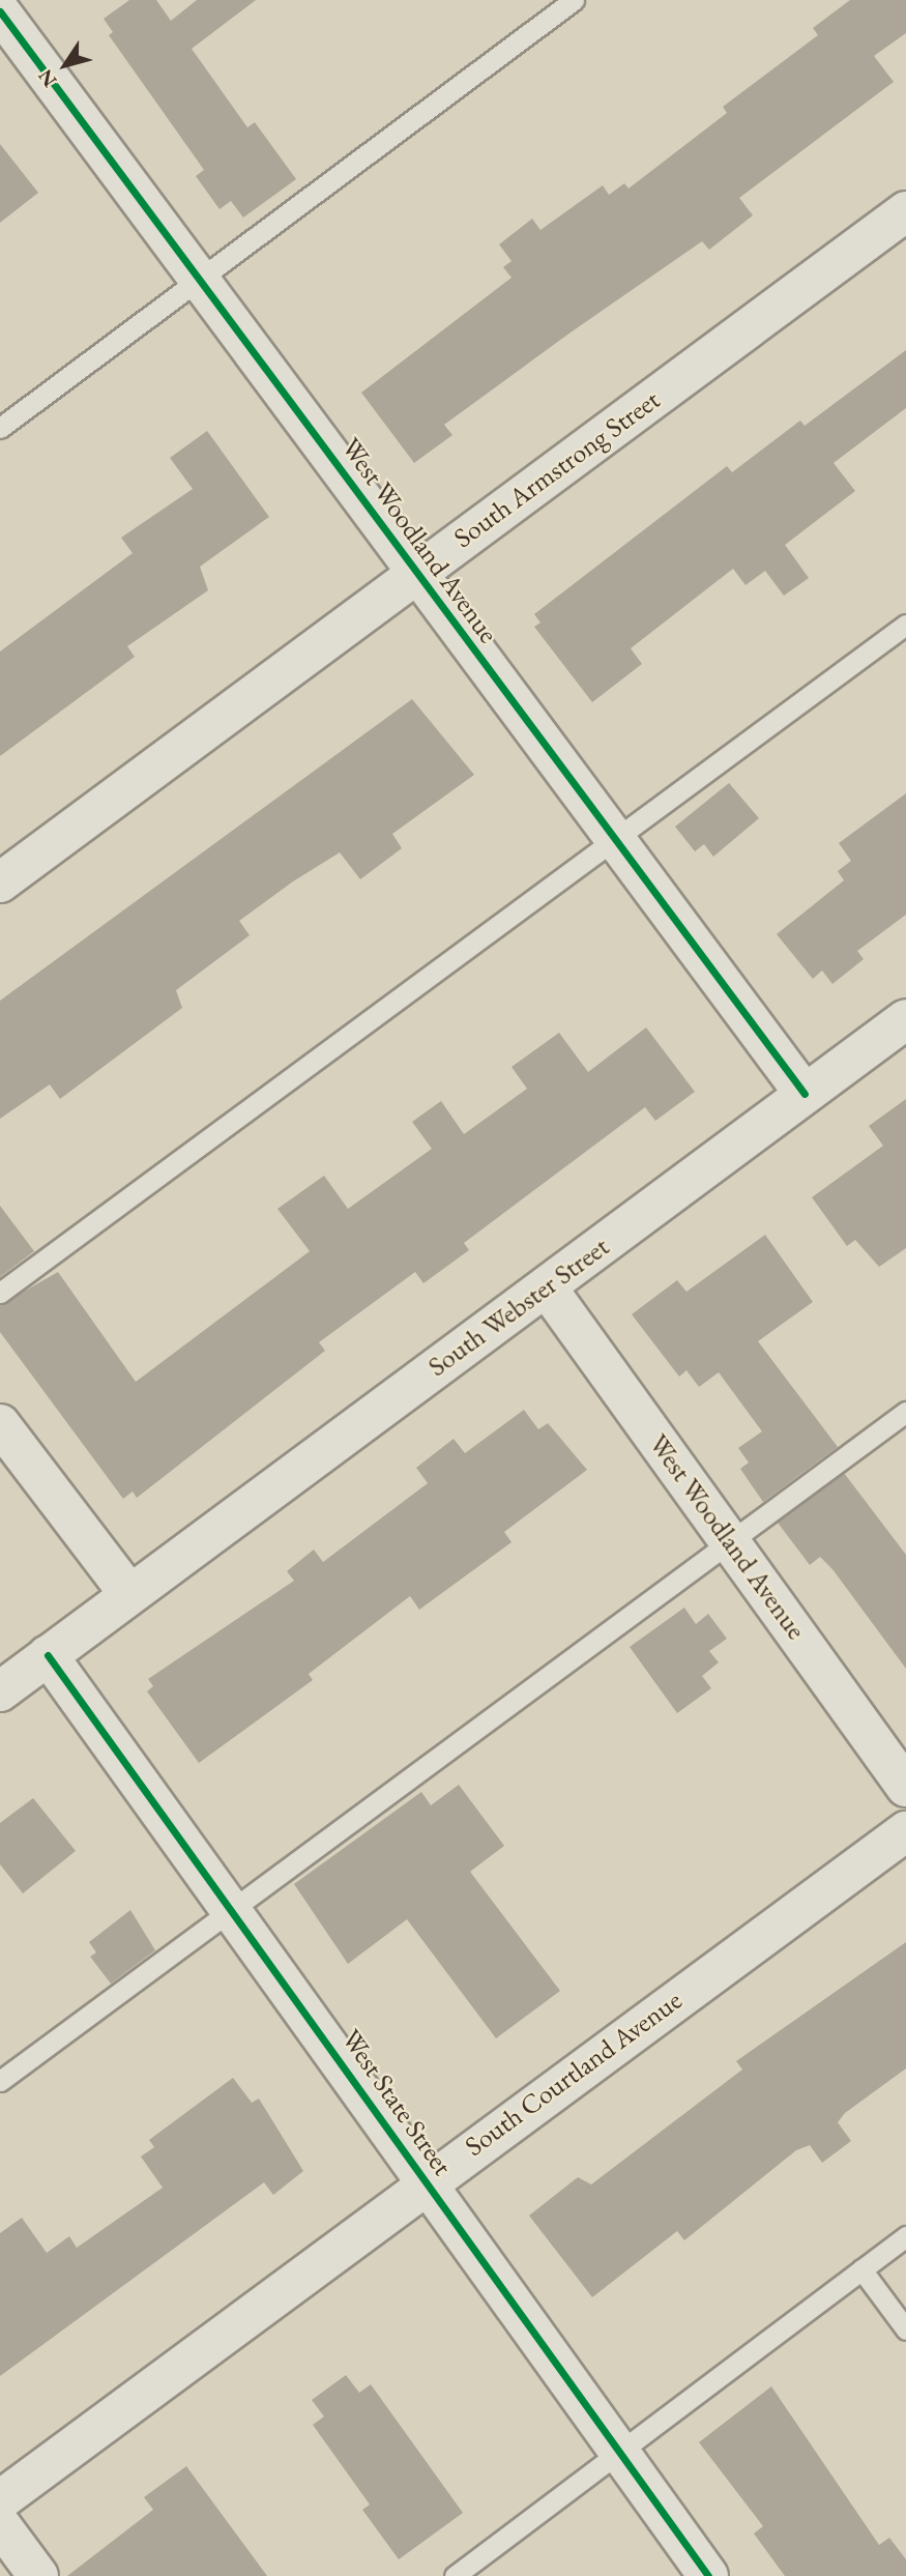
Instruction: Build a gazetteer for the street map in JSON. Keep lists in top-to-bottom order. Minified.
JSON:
{"streets":{"street":["South Armstrong Street","West Woodland Avenue","South Webster Street","South Courtland Avenue","West State Street"]},"crossings":[["South Armstrong Street","West Woodland Avenue"],["West Woodland Avenue","South Webster Street"],["South Webster Street","West State Street"],["South Courtland Avenue","West State Street"]],"north":"bottom left"}
